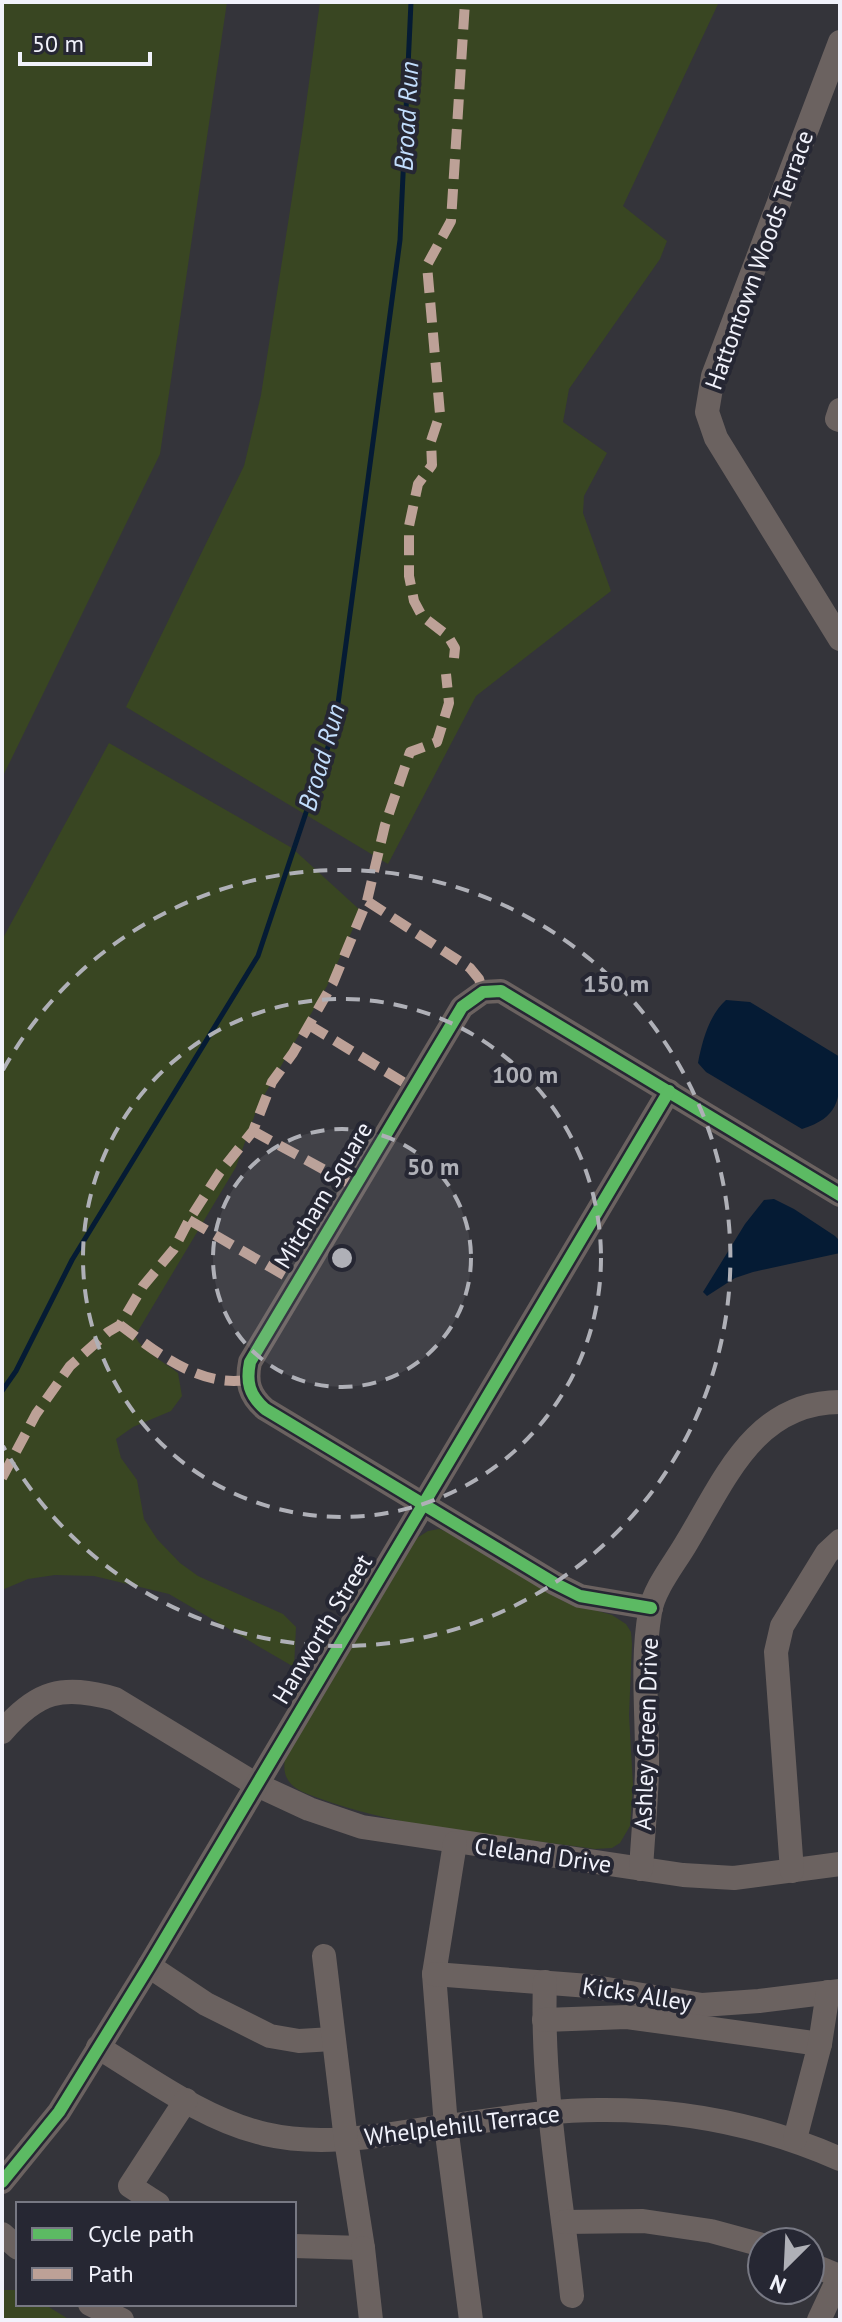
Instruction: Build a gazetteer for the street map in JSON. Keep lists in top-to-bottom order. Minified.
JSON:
{"streets":{"street":["Hattontown Woods Terrace","Mitcham Square","Hanworth Street","Ashley Green Drive","Cleland Drive","Kicks Alley","Whelplehill Terrace"]},"crossings":[["Mitcham Square","Hanworth Street"],["Mitcham Square","Ashley Green Drive"],["Hanworth Street","Cleland Drive"],["Hanworth Street","Whelplehill Terrace"],["Ashley Green Drive","Cleland Drive"]],"water":["Broad Run"],"legend":["Cycle path","Path"],"scale_bar":"50 m","north":"bottom left","rings":["150 m","100 m","50 m"]}
